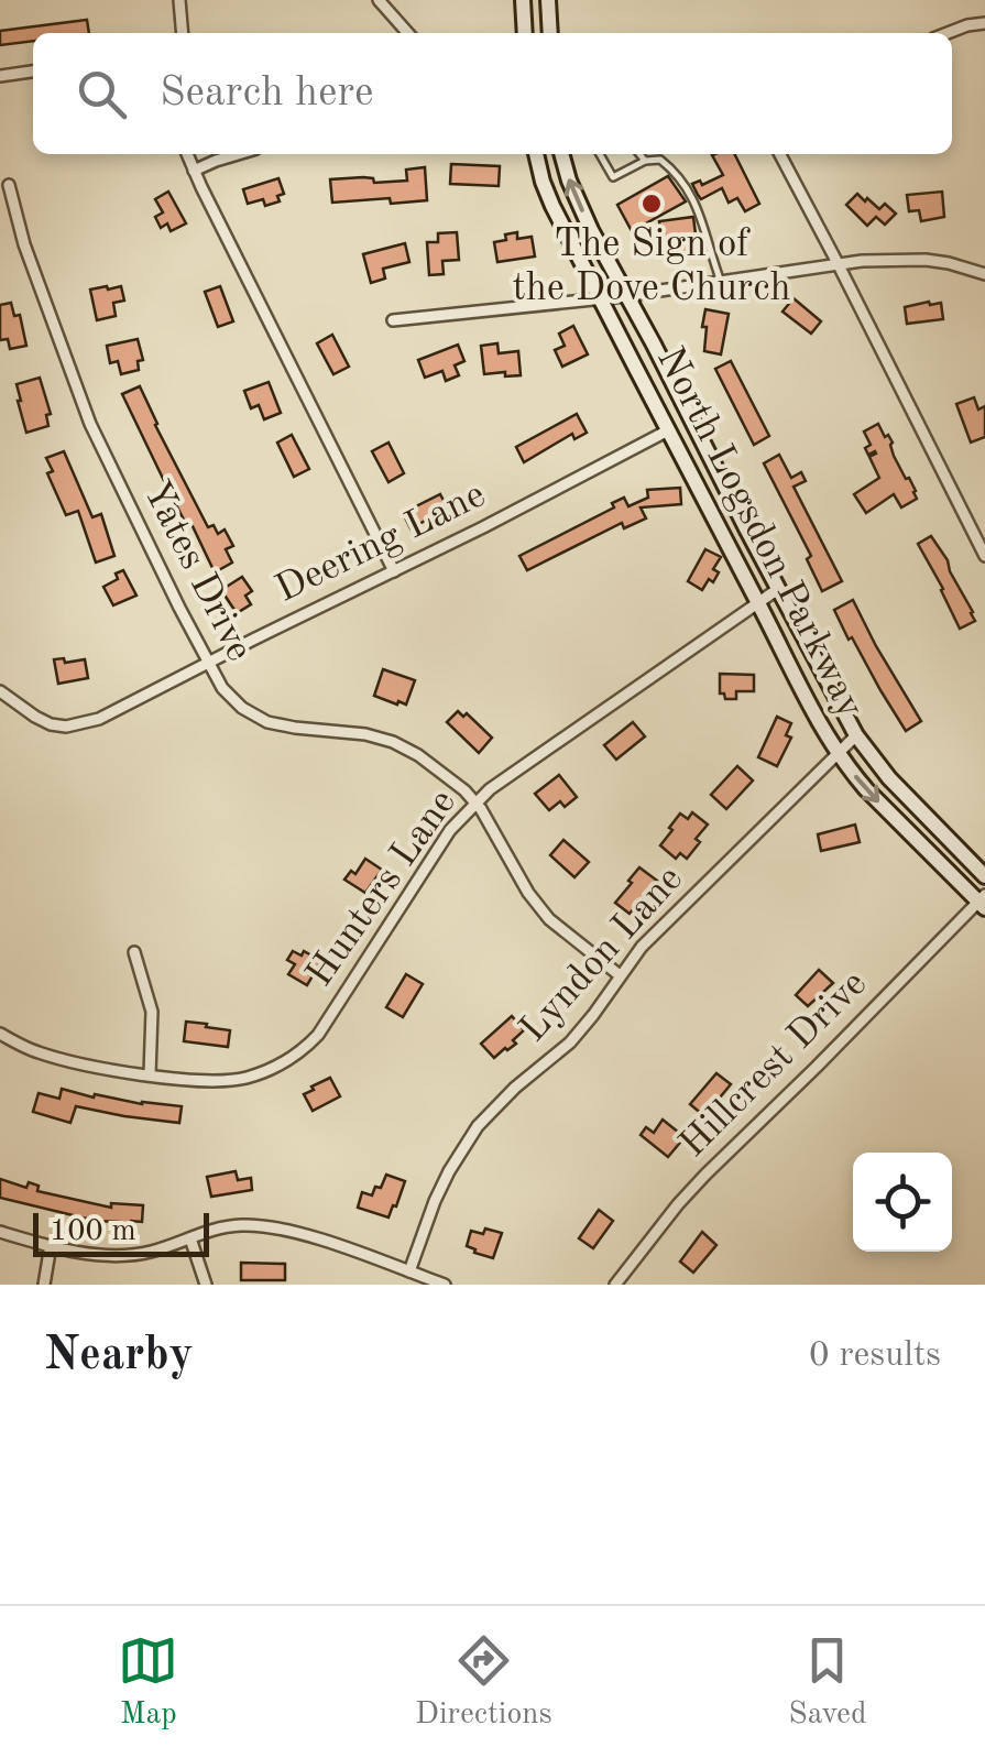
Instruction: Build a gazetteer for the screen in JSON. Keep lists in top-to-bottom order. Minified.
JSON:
{"streets":{"main road":["North Logsdon Parkway"],"street":["Deering Lane","Yates Drive","Hunters Lane","Lyndon Lane","Hillcrest Drive"]},"crossings":[["North Logsdon Parkway","Deering Lane"],["North Logsdon Parkway","Hunters Lane"],["North Logsdon Parkway","Lyndon Lane"],["North Logsdon Parkway","Hillcrest Drive"],["Deering Lane","Yates Drive"],["Yates Drive","Hunters Lane"],["Yates Drive","Lyndon Lane"]],"places":["The Sign of the Dove Church"],"scale_bar":"100 m","page":{"search":"Search here","scale":"100 m","heading":["Nearby","0 results"],"nav":["Map","Directions","Saved"]}}
